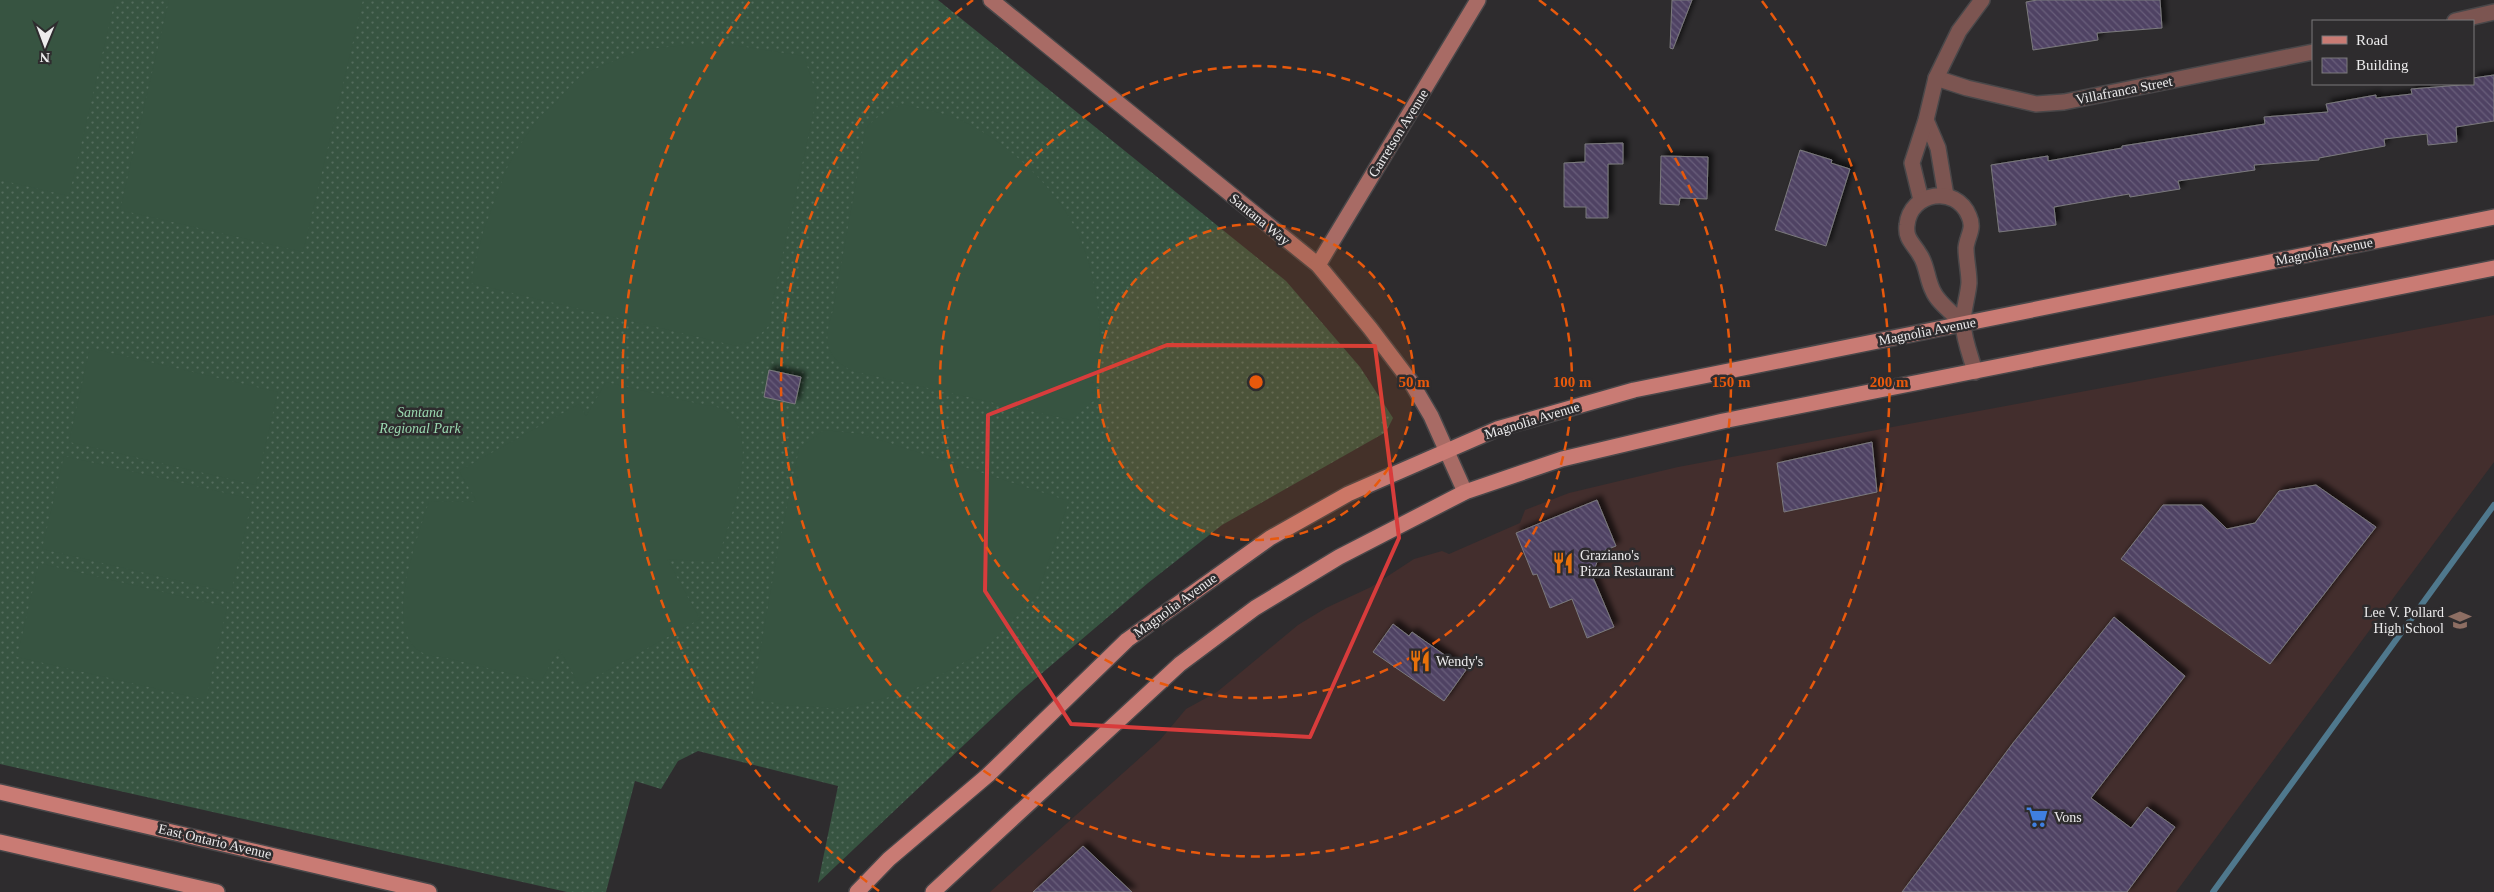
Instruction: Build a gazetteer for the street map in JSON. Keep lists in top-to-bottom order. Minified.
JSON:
{"streets":{"main road":["Magnolia Avenue","East Ontario Avenue"],"street":["Villafranca Street","Garretson Avenue","Santana Way"]},"crossings":[["Garretson Avenue","Santana Way"],["Santana Way","Magnolia Avenue"]],"parks":["Santana Regional Park"],"places":{"restaurant":["Graziano's Pizza Restaurant","Wendy's"],"school or university":["Lee V. Pollard High School"],"supermarket":["Vons"]},"legend":["Road","Building"],"north":"bottom","rings":["50 m","100 m","150 m","200 m"]}
